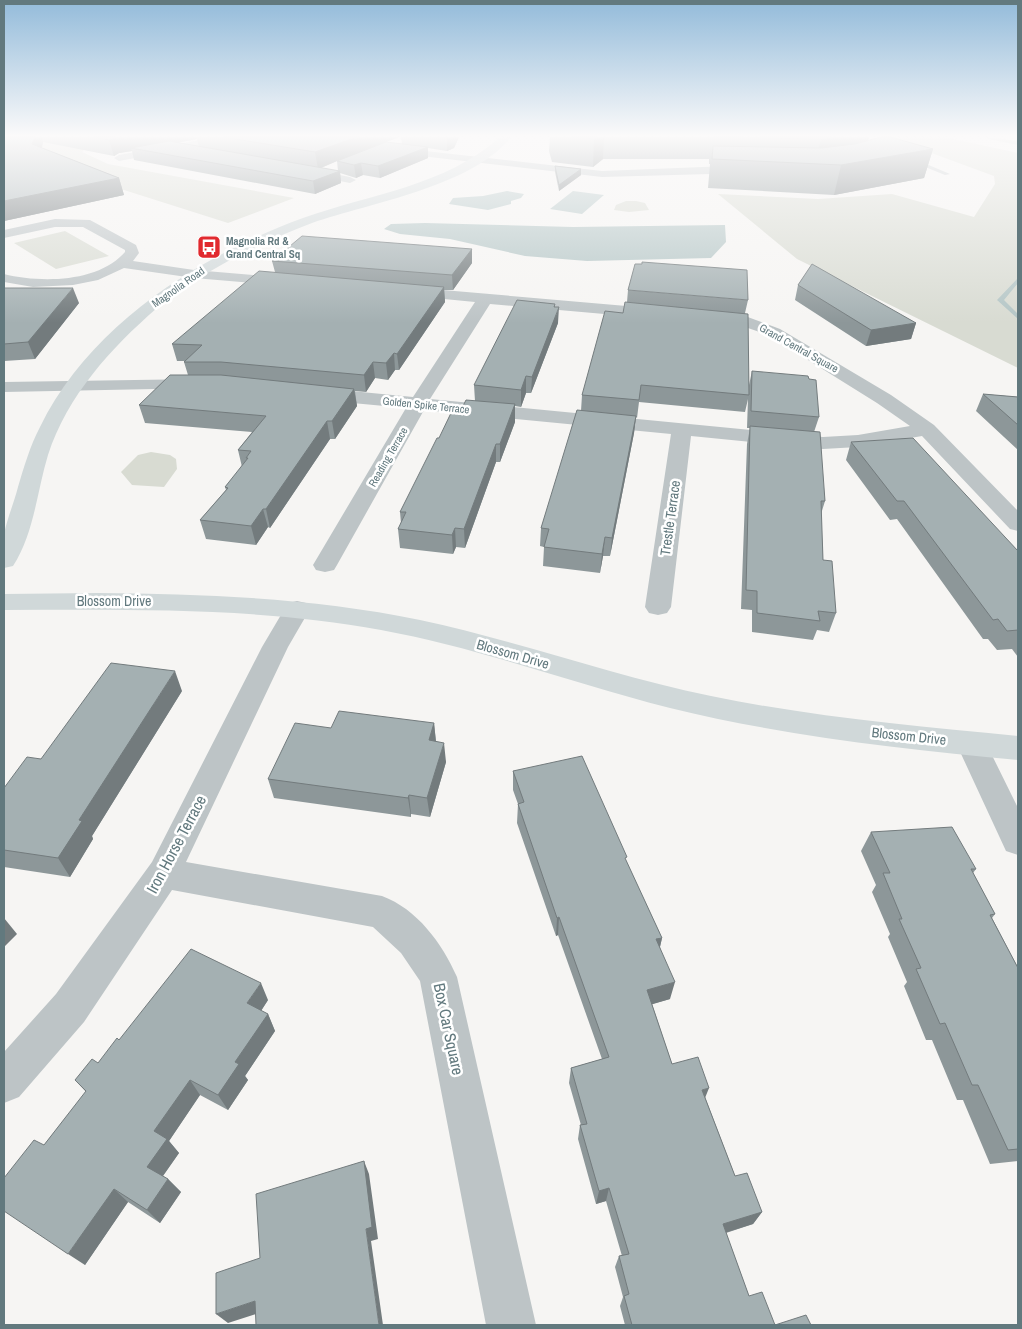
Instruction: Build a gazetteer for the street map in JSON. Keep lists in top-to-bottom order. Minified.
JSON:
{"streets":{"street":["Magnolia Road","Grand Central Square","Golden Spike Terrace","Reading Terrace","Trestle Terrace","Blossom Drive","Iron Horse Terrace","Box Car Square"]},"crossings":[["Grand Central Square","Golden Spike Terrace"],["Golden Spike Terrace","Reading Terrace"],["Golden Spike Terrace","Trestle Terrace"],["Blossom Drive","Iron Horse Terrace"],["Iron Horse Terrace","Box Car Square"]],"places":{"bus stop":["Magnolia Rd & Grand Central Sq"]}}
